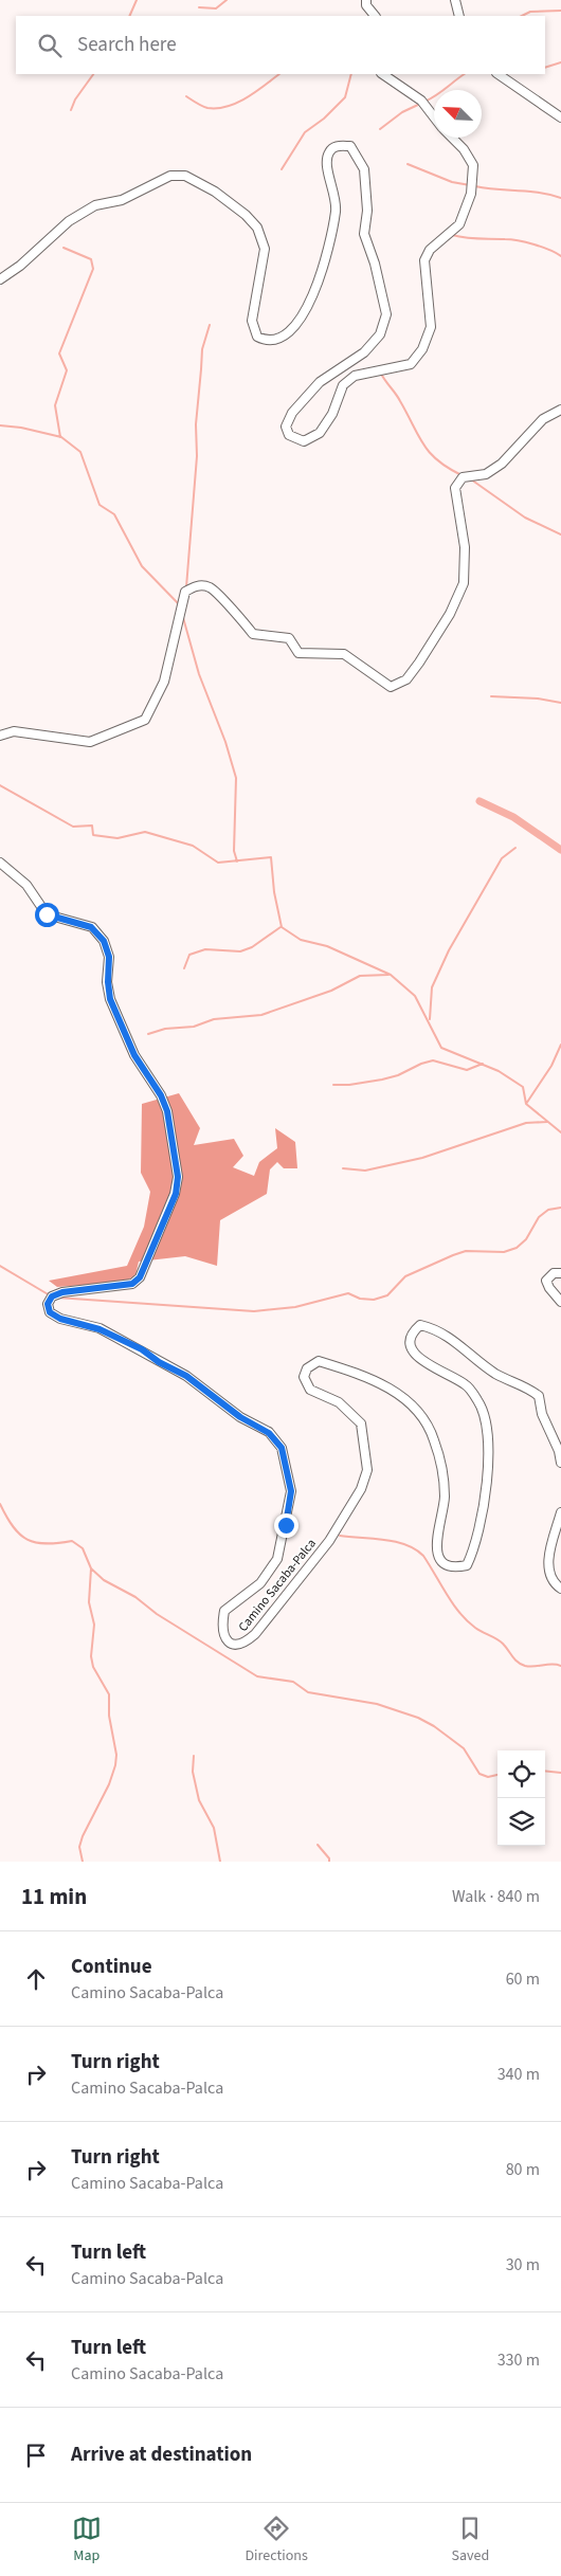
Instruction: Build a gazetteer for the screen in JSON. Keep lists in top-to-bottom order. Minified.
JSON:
{"streets":{"street":["Camino Sacaba-Palca"]},"north":"top left","page":{"search":"Search here","heading":["11 min","Walk · 840 m"],"list":[["Continue","Camino Sacaba-Palca","60 m"],["Turn right","Camino Sacaba-Palca","340 m"],["Turn right","Camino Sacaba-Palca","80 m"],["Turn left","Camino Sacaba-Palca","30 m"],["Turn left","Camino Sacaba-Palca","330 m"],"Arrive at destination"],"nav":["Map","Directions","Saved"]}}
